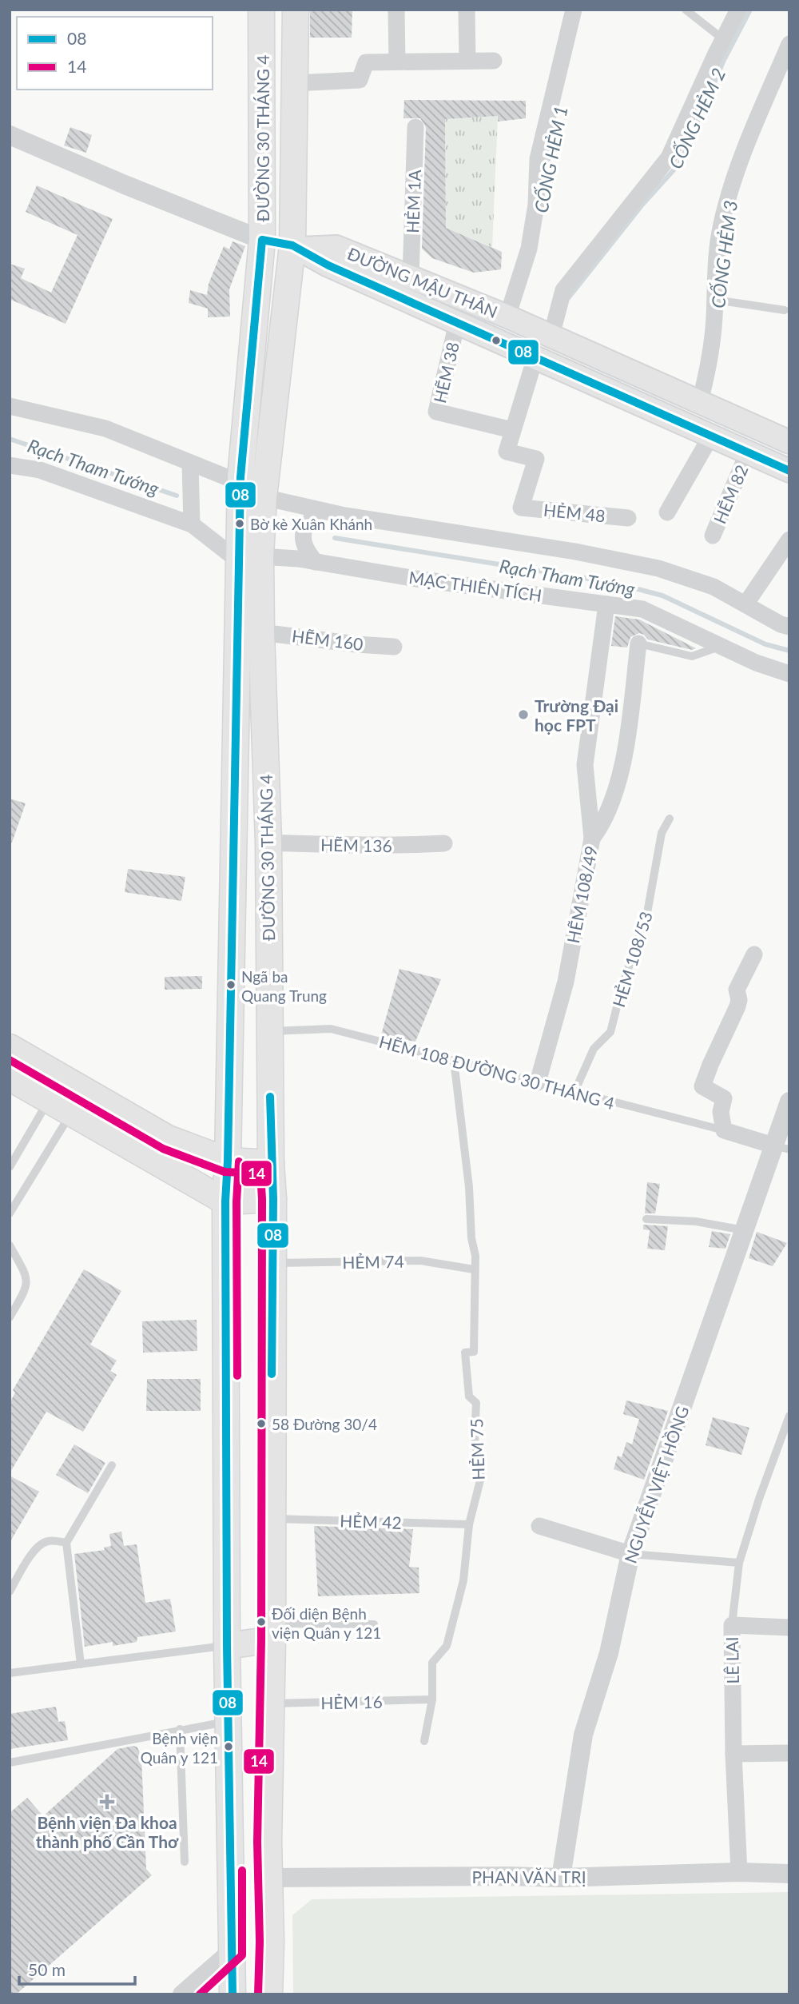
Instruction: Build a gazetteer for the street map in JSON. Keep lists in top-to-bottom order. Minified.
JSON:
{"streets":{"main road":["ĐƯỜNG 30 THÁNG 4","ĐƯỜNG MẬU THÂN"],"street":["HẺM 1A","HẼM 38","HẼM 82","HẺM 48","MẠC THIÊN TÍCH","HẼM 160","HẼM 136","HẼM 108/49","NGUYỄN VIỆT HỒNG","LÊ LAI","PHAN VĂN TRỊ"],"lane":["HẺM 108/53","HẼM 108 ĐƯỜNG 30 THÁNG 4","HẺM 74","HẺM 75","HẺM 42","HẺM 16"]},"crossings":[["ĐƯỜNG 30 THÁNG 4","ĐƯỜNG MẬU THÂN"],["ĐƯỜNG 30 THÁNG 4","MẠC THIÊN TÍCH"],["ĐƯỜNG 30 THÁNG 4","HẼM 160"],["ĐƯỜNG 30 THÁNG 4","HẼM 136"],["ĐƯỜNG 30 THÁNG 4","HẼM 108 ĐƯỜNG 30 THÁNG 4"],["ĐƯỜNG 30 THÁNG 4","HẺM 74"],["ĐƯỜNG 30 THÁNG 4","HẺM 42"],["ĐƯỜNG 30 THÁNG 4","HẺM 16"],["ĐƯỜNG 30 THÁNG 4","PHAN VĂN TRỊ"],["HẺM 1A","ĐƯỜNG MẬU THÂN"],["ĐƯỜNG MẬU THÂN","HẼM 38"],["ĐƯỜNG MẬU THÂN","HẼM 82"],["HẼM 38","HẺM 48"],["HẼM 108/49","HẼM 108 ĐƯỜNG 30 THÁNG 4"],["HẺM 108/53","HẼM 108 ĐƯỜNG 30 THÁNG 4"],["HẼM 108 ĐƯỜNG 30 THÁNG 4","HẺM 75"],["HẺM 74","HẺM 75"],["HẺM 75","HẺM 42"],["HẺM 75","HẺM 16"],["NGUYỄN VIỆT HỒNG","PHAN VĂN TRỊ"],["LÊ LAI","PHAN VĂN TRỊ"]],"water":["CỐNG HẺM 2","CỐNG HẺM 1","CỐNG HẺM 3","Rạch Tham Tướng"],"places":{"other":["Bờ kè Xuân Khánh","Trường Đại học FPT","Ngã ba Quang Trung","58 Đường 30/4","Đối diện Bệnh viện Quân y 121","Bệnh viện Quân y 121"],"health":["Bệnh viện Đa khoa thành phố Cần Thơ"]},"lines":["transit line 08","transit line 14"],"legend":["08","14"],"scale_bar":"50 m"}
